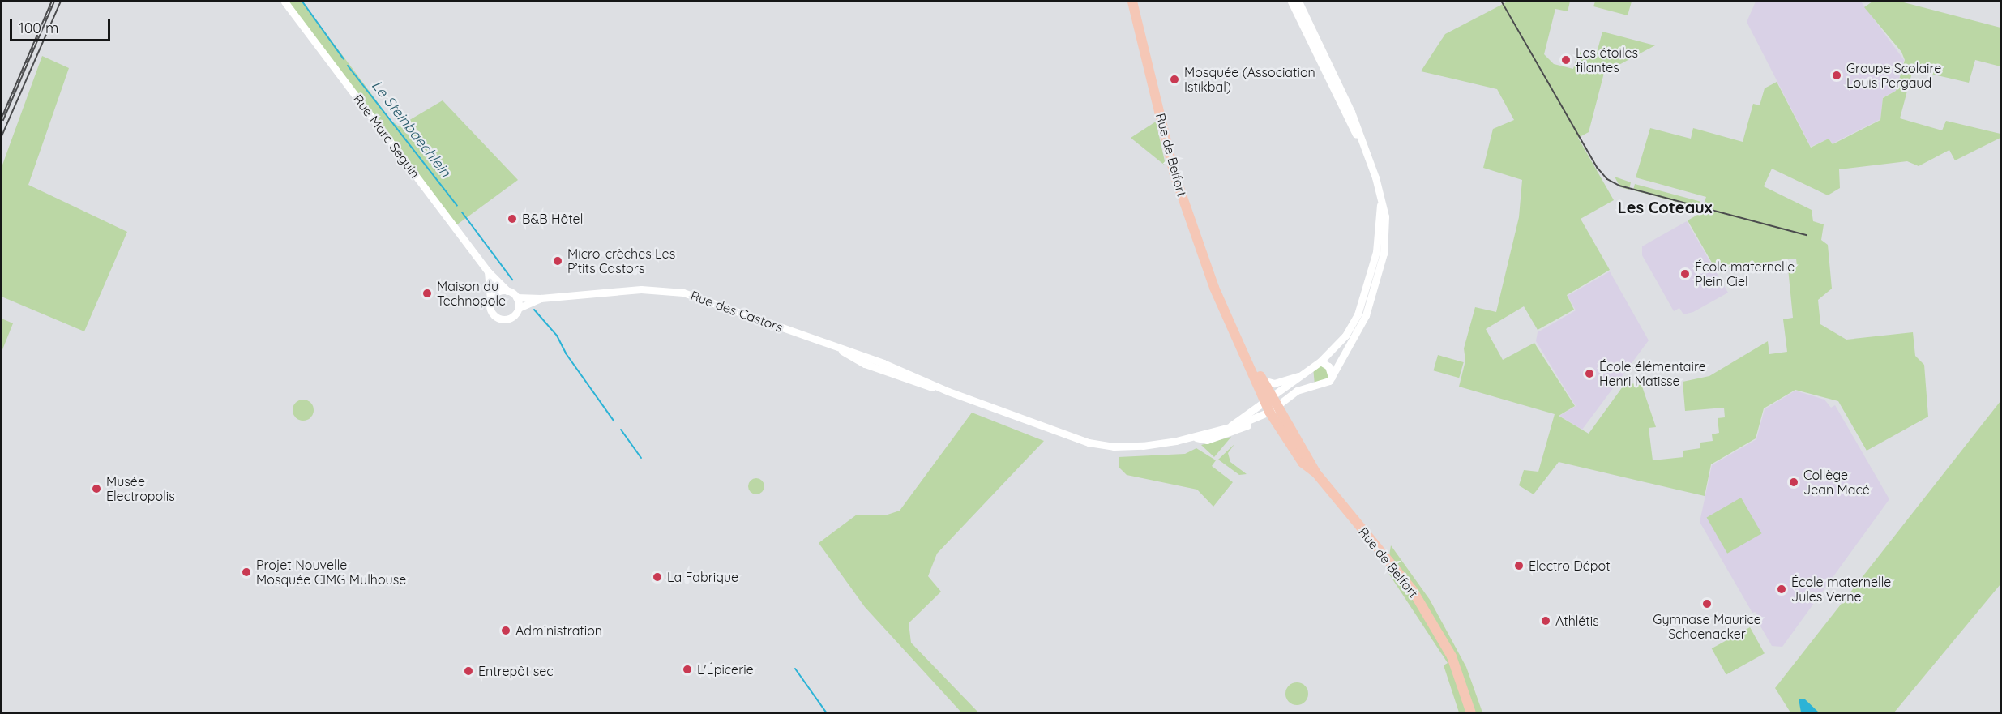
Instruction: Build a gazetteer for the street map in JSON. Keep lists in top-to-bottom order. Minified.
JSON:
{"streets":{"main road":["Rue de Belfort"],"street":["Rue Marc Seguin","Rue des Castors"]},"crossings":[["Rue Marc Seguin","Rue des Castors"],["Rue de Belfort","Rue des Castors"]],"districts":["Les Coteaux"],"water":["Le Steinbaechlein"],"places":["Les étoiles filantes","Groupe Scolaire Louis Pergaud","Mosquée (Association Istikbal)","B&B Hôtel","Micro-crèches Les P’tits Castors","École maternelle Plein Ciel","Maison du Technopole","École élémentaire Henri Matisse","Collège Jean Macé","Musée Electropolis","Electro Dépot","Projet Nouvelle Mosquée CIMG Mulhouse","La Fabrique","École maternelle Jules Verne","Gymnase Maurice Schoenacker","Athlétis","Administration","L'Épicerie","Entrepôt sec"],"scale_bar":"100 m"}
